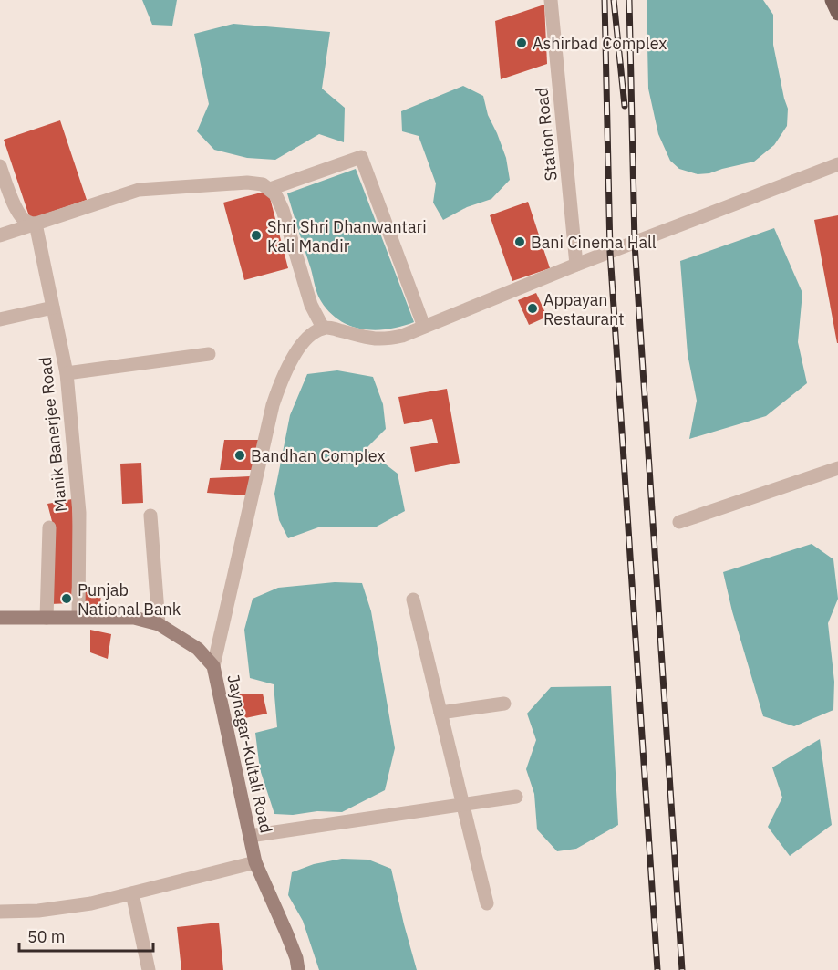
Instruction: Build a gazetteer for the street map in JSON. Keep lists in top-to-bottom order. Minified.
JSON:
{"streets":{"main road":["Jaynagar-Kultali Road"],"street":["Station Road","Manik Banerjee Road"]},"crossings":[["Manik Banerjee Road","Jaynagar-Kultali Road"]],"places":["Ashirbad Complex","Shri Shri Dhanwantari Kali Mandir","Bani Cinema Hall","Appayan Restaurant","Bandhan Complex","Punjab National Bank"],"scale_bar":"50 m"}
